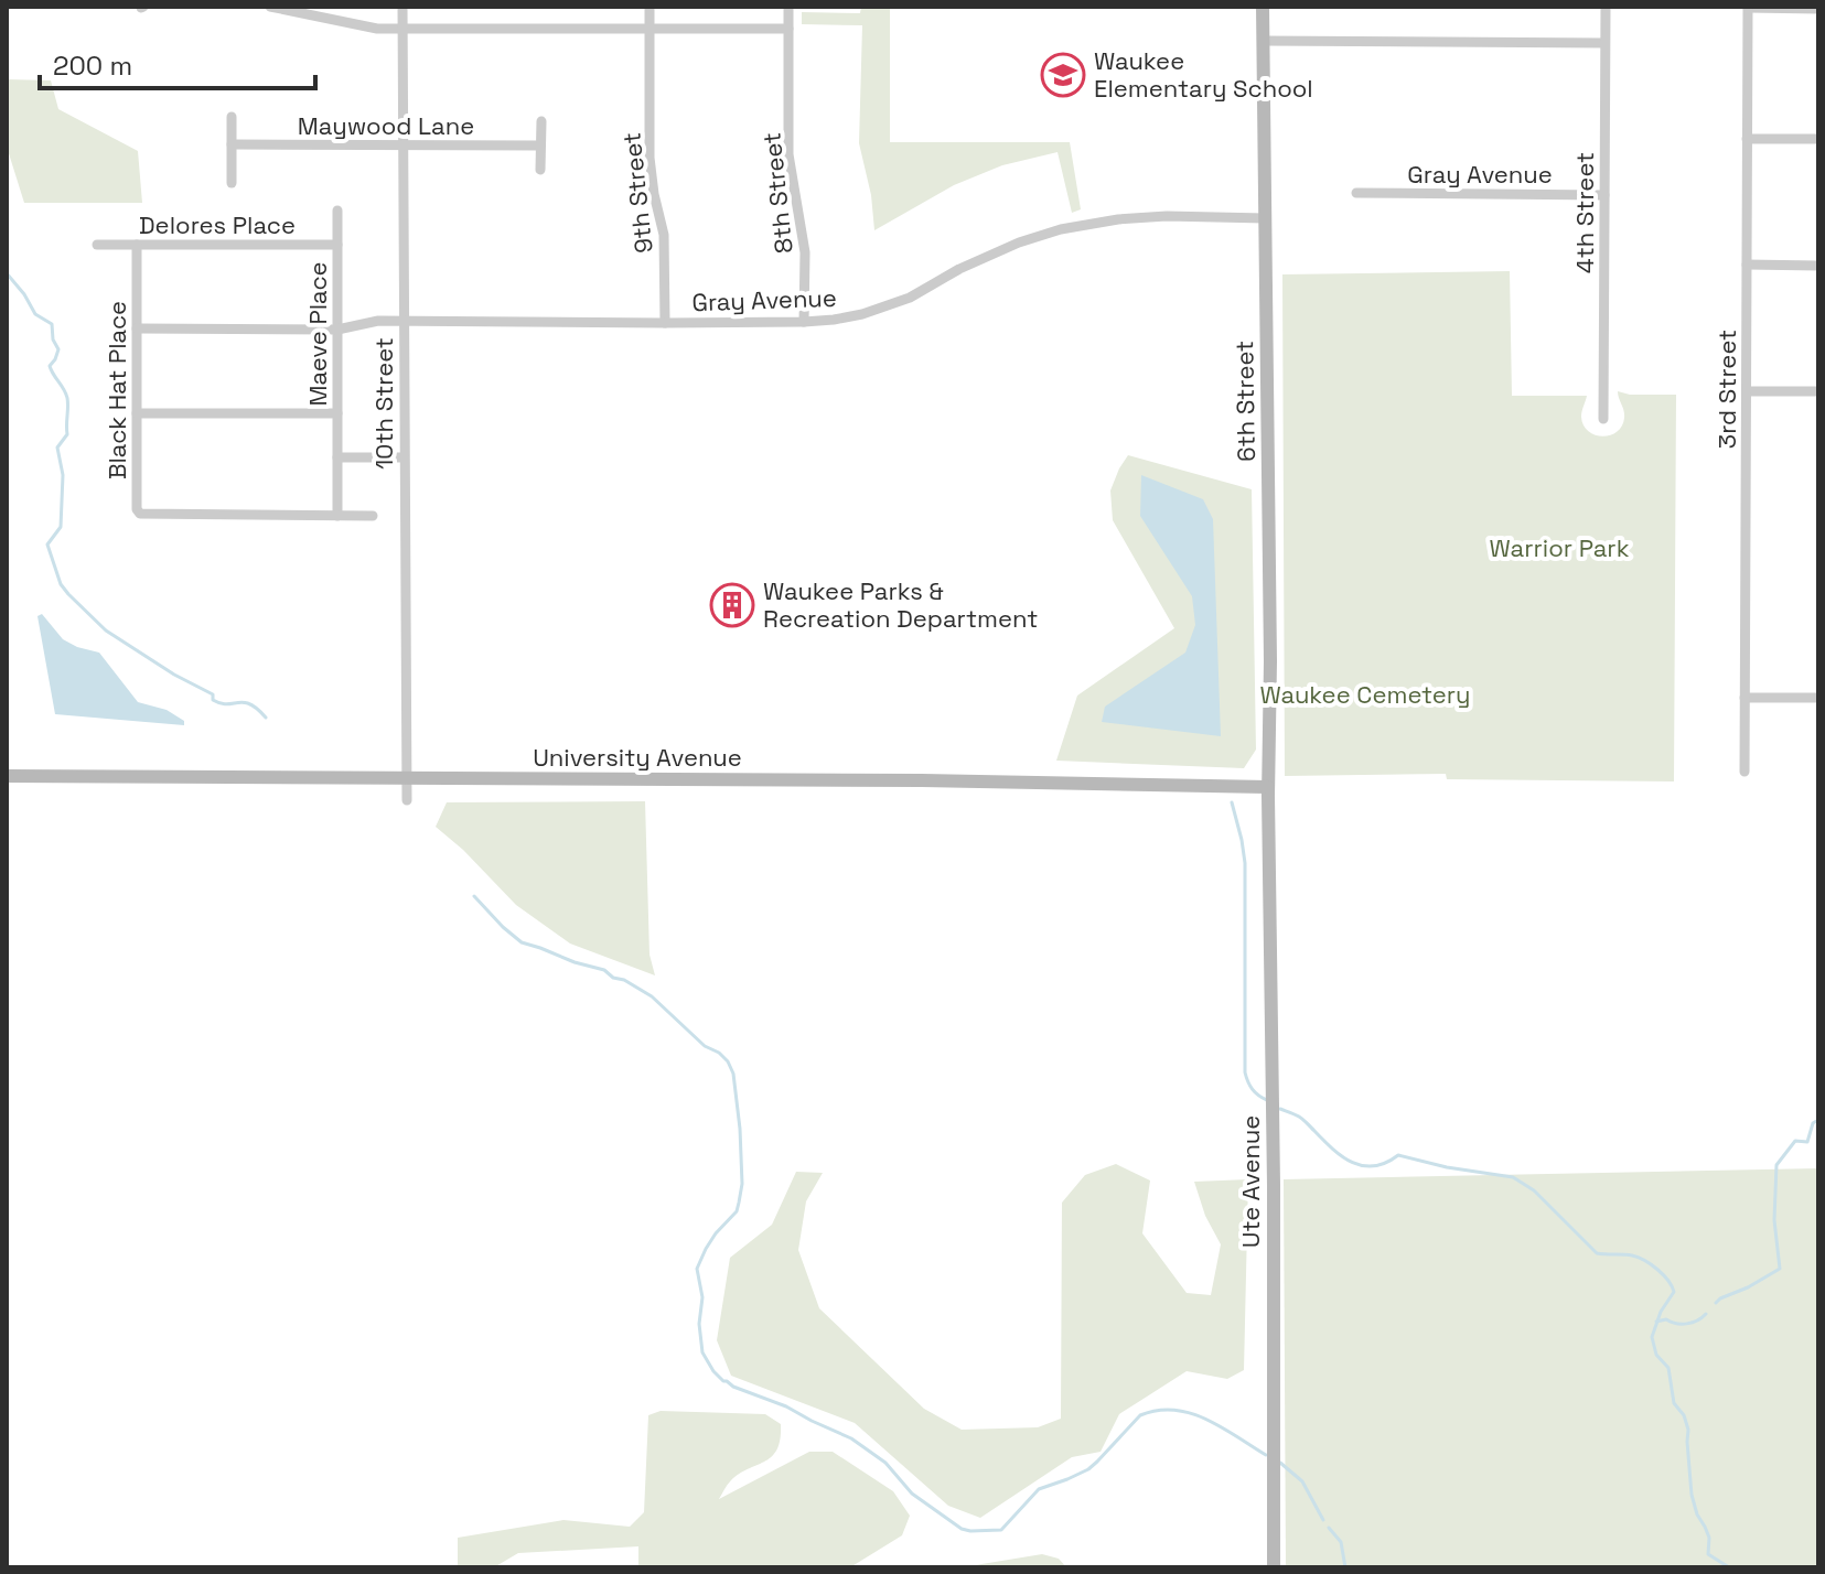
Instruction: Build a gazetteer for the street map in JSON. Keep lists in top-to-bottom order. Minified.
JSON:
{"streets":{"main road":["6th Street","University Avenue","Ute Avenue"],"street":["Maywood Lane","Gray Avenue","9th Street","8th Street","4th Street","Delores Place","Maeve Place","3rd Street","Black Hat Place","10th Street"]},"crossings":[["Maywood Lane","10th Street"],["Gray Avenue","9th Street"],["Gray Avenue","8th Street"],["Gray Avenue","4th Street"],["Gray Avenue","Maeve Place"],["Gray Avenue","Black Hat Place"],["Gray Avenue","6th Street"],["Gray Avenue","10th Street"],["Delores Place","Maeve Place"],["Delores Place","Black Hat Place"],["Maeve Place","Black Hat Place"],["6th Street","University Avenue"],["6th Street","Ute Avenue"],["10th Street","University Avenue"],["University Avenue","Ute Avenue"]],"parks":["Warrior Park","Waukee Cemetery"],"places":{"school or university":["Waukee Elementary School"],"building":["Waukee Parks & Recreation Department"]},"scale_bar":"200 m"}
